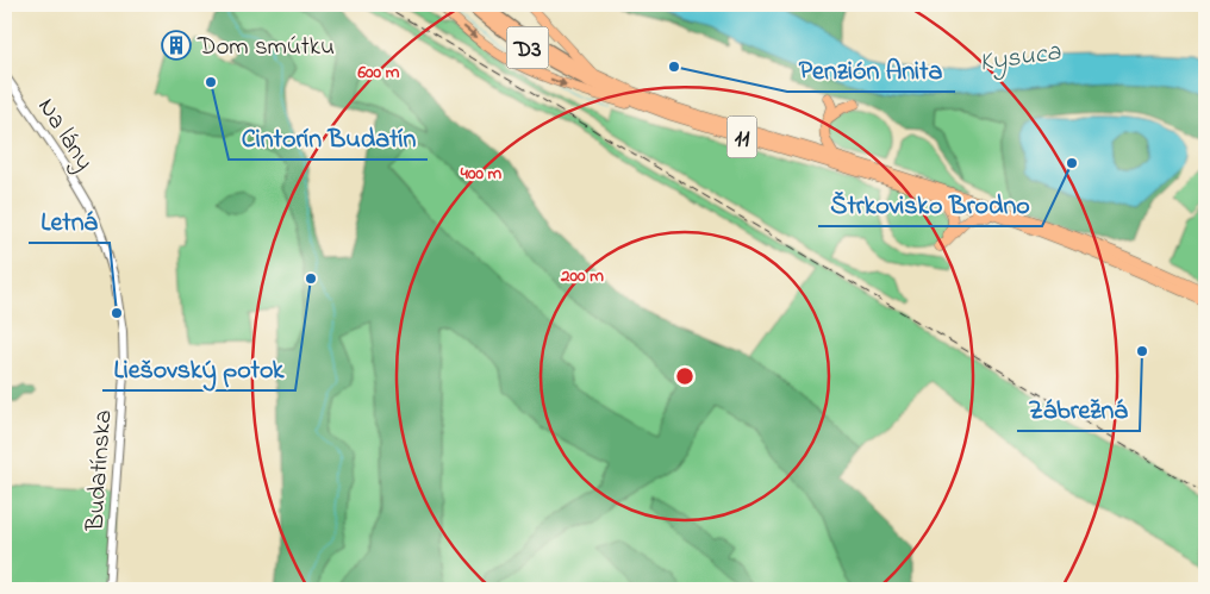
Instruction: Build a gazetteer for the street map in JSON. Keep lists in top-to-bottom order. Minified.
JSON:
{"streets":{"highway":["D3"],"main road":["11"],"street":["Na lány","Budatínska"]},"crossings":[["D3","11"],["Na lány","Budatínska"]],"water":["Kysuca"],"places":{"building":["Dom smútku"],"other":["Penzión Anita","Cintorín Budatín","Štrkovisko Brodno","Liešovský potok","Letná","Zábrežná"]},"rings":["600 m","400 m","200 m"]}
